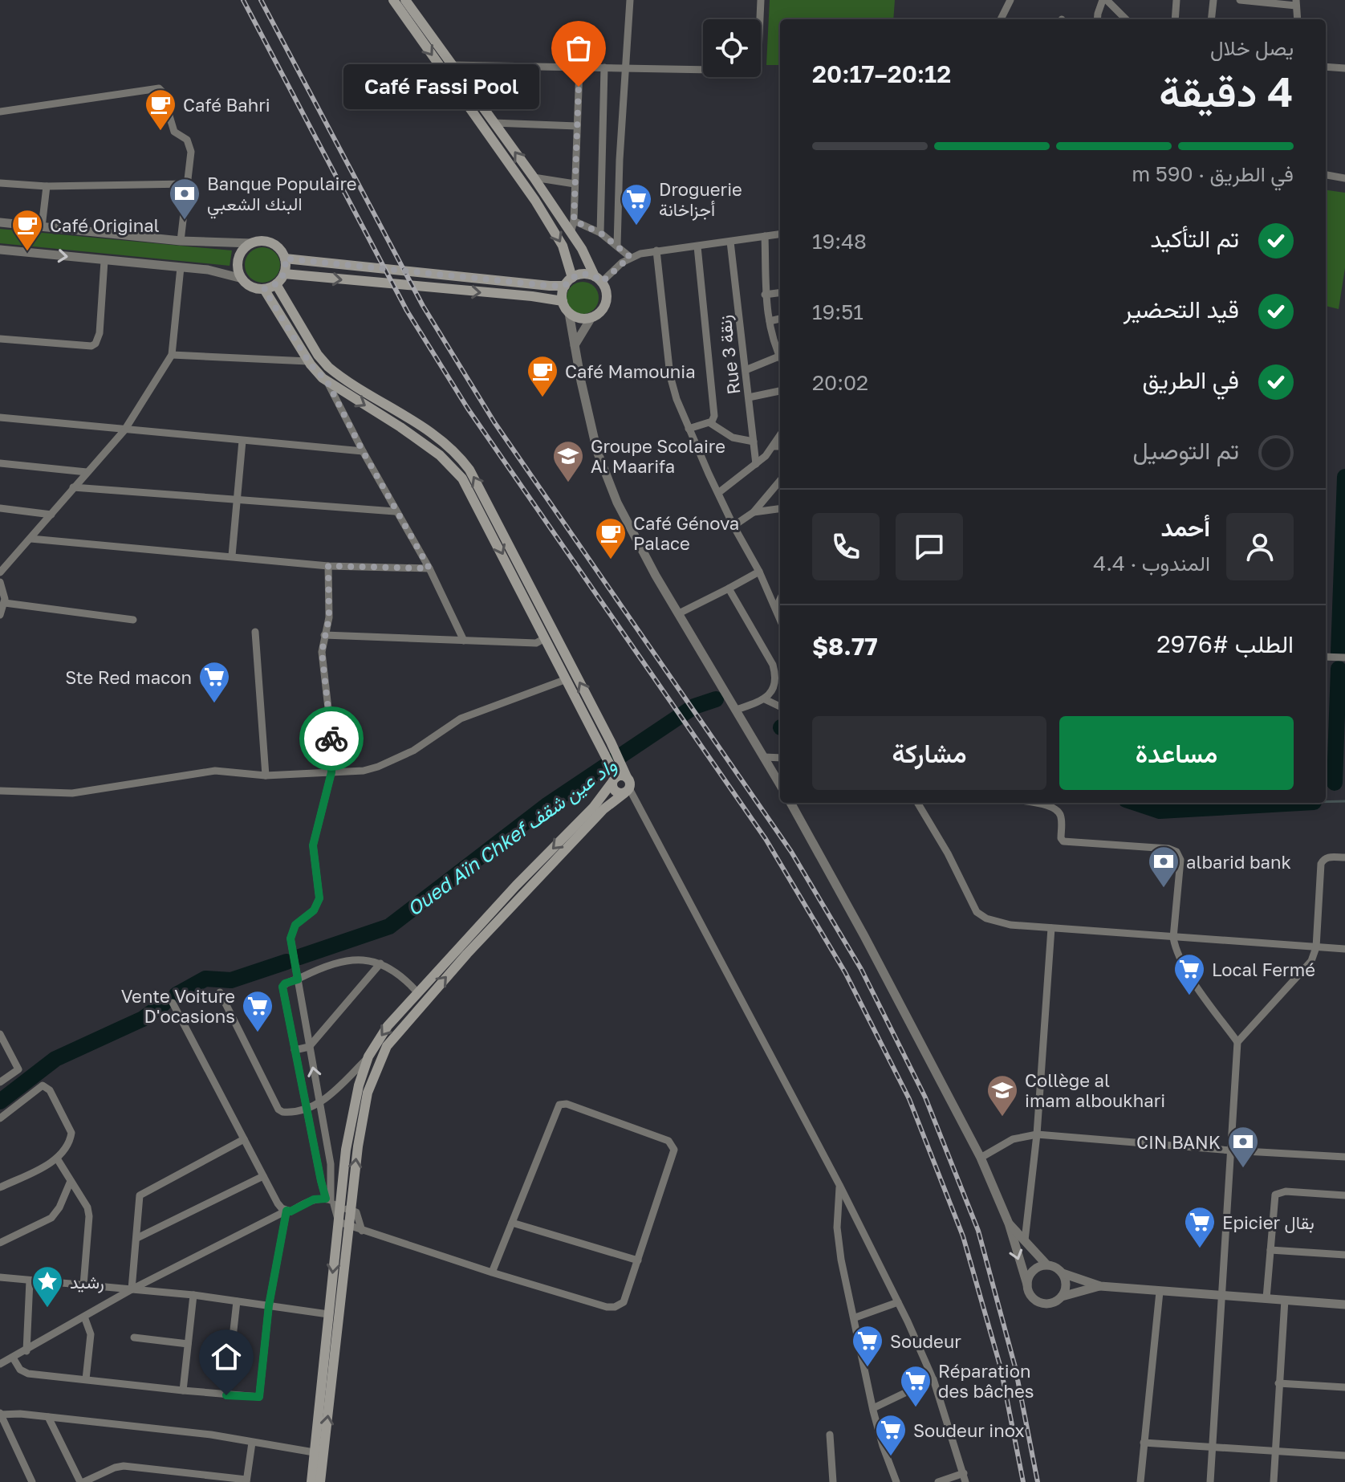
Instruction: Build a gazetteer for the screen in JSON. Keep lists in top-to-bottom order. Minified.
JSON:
{"streets":{"street":["Rue 3 زنقة"]},"water":["Oued Aïn Chkef واد عين شقف"],"places":{"other":["Café Fassi Pool"],"cafe":["Café Bahri","Café Original","Café Mamounia","Café Génova Palace"],"bank":["Banque Populaire البنك الشعبي","albarid bank","CIN BANK"],"supermarket":["Droguerie أجزاخانة","Ste Red macon","Local Fermé","Vente Voiture D'ocasions","Epicier بقال","Soudeur","Réparation des bâches","Soudeur inox"],"school or university":["Groupe Scolaire Al Maarifa","Collège al imam alboukhari"],"place":["رشيد"]},"page":{"heading":["4 دقيقة","يصل خلال","20:12–20:17"],"panel":["أحمد","المندوب · 4.4","الطلب #2976","$8.77"],"bubble":"Café Fassi Pool","bar":"في الطريق · 590 m","list":[["تم التأكيد","19:48"],["قيد التحضير","19:51"],["في الطريق","20:02"],"تم التوصيل"],"buttons":["مساعدة","مشاركة"]}}
